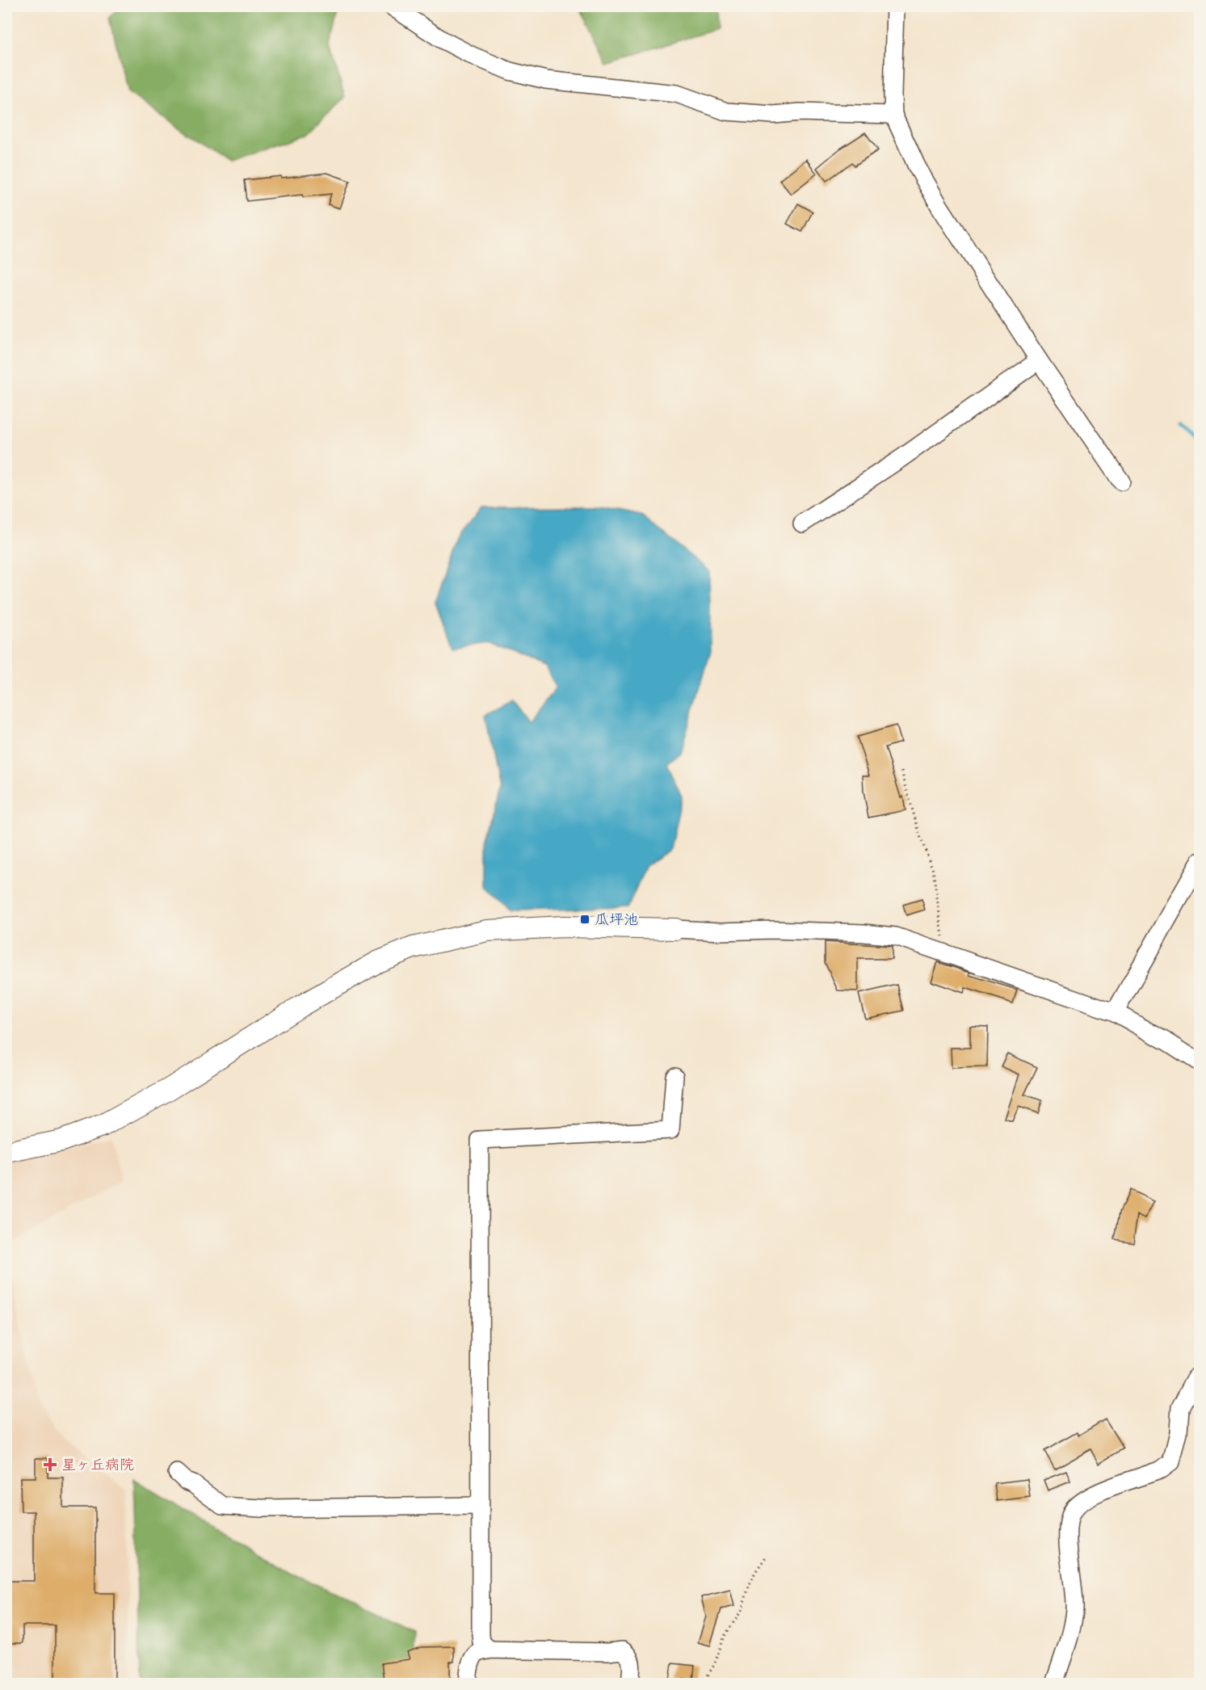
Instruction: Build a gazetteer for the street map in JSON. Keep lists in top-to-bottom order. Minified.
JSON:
{"places":{"transit":["瓜坪池"],"health":["星ヶ丘病院"]}}
